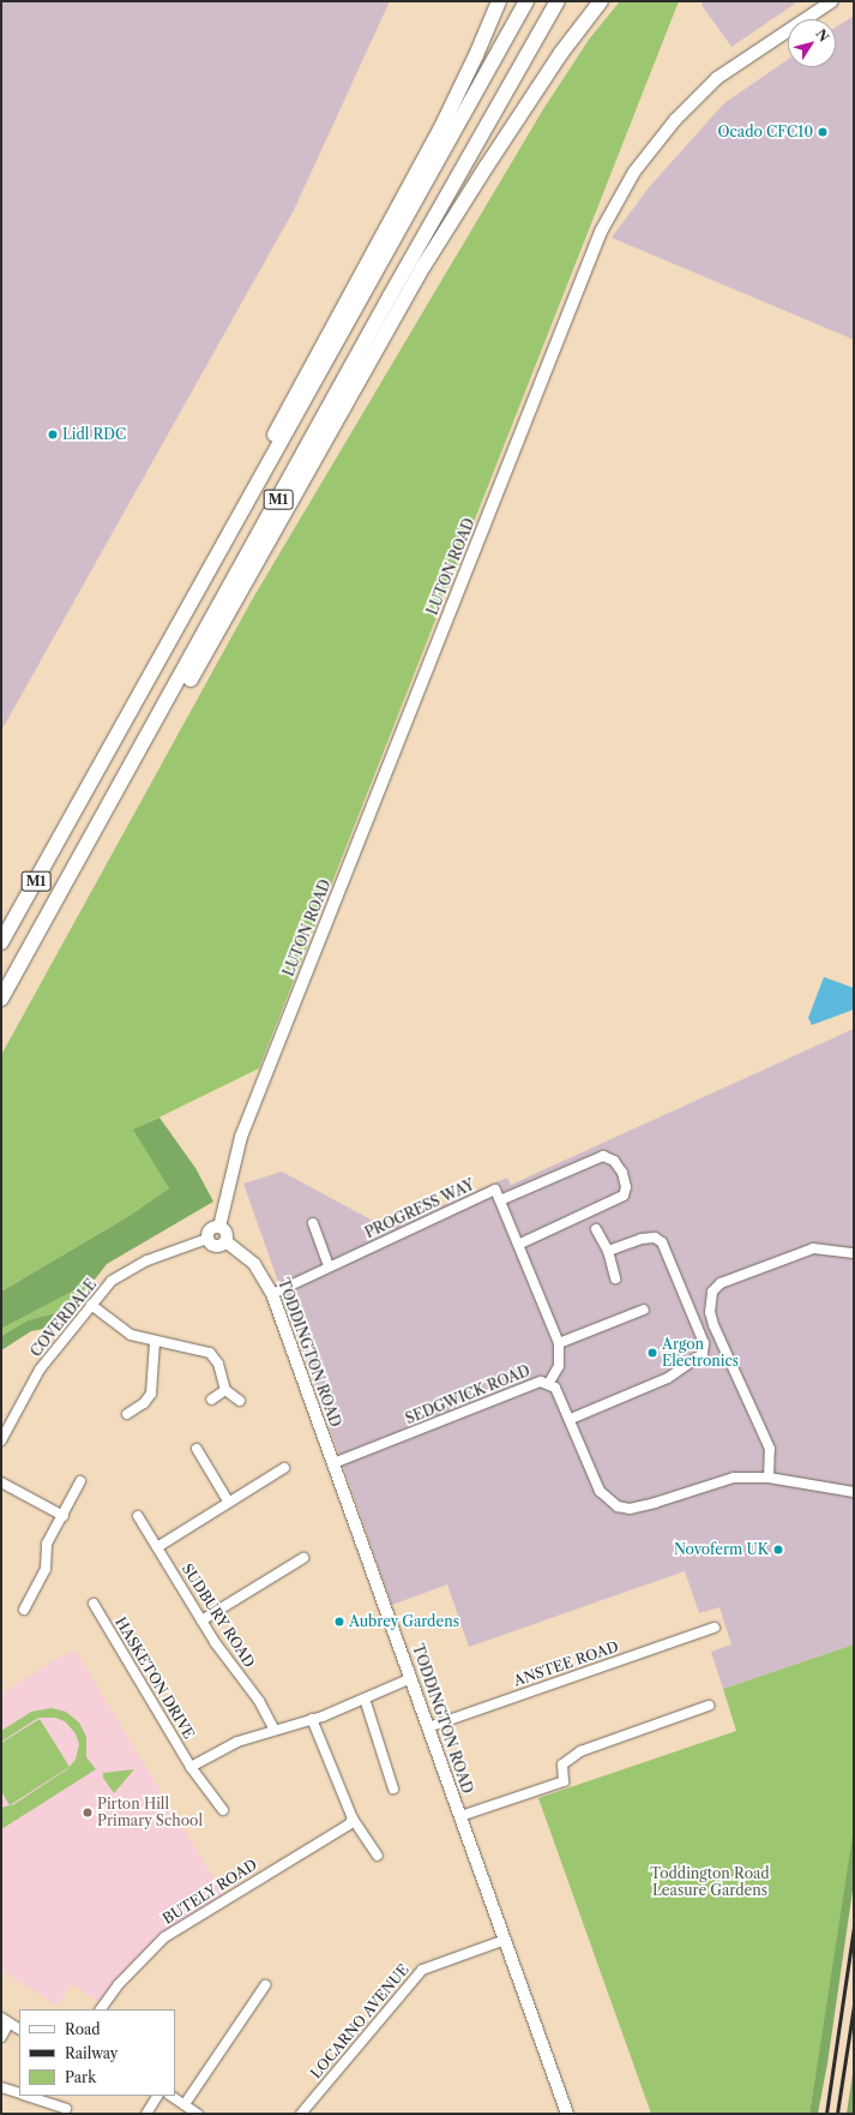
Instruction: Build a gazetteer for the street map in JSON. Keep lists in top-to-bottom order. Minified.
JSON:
{"streets":{"highway":["M1"],"main road":["LUTON ROAD","TODDINGTON ROAD"],"street":["PROGRESS WAY","COVERDALE","SEDGWICK ROAD","SUDBURY ROAD","ANSTEE ROAD","HASKETON DRIVE","BUTELY ROAD","LOCARNO AVENUE"]},"crossings":[["LUTON ROAD","COVERDALE"],["LUTON ROAD","TODDINGTON ROAD"],["PROGRESS WAY","TODDINGTON ROAD"],["COVERDALE","TODDINGTON ROAD"],["TODDINGTON ROAD","SEDGWICK ROAD"],["TODDINGTON ROAD","ANSTEE ROAD"],["TODDINGTON ROAD","LOCARNO AVENUE"]],"parks":["Toddington Road Leasure Gardens"],"places":["Ocado CFC10","Lidl RDC","Argon Electronics","Novoferm UK","Aubrey Gardens","Pirton Hill Primary School"],"legend":["Road","Railway","Park"],"north":"top right"}
